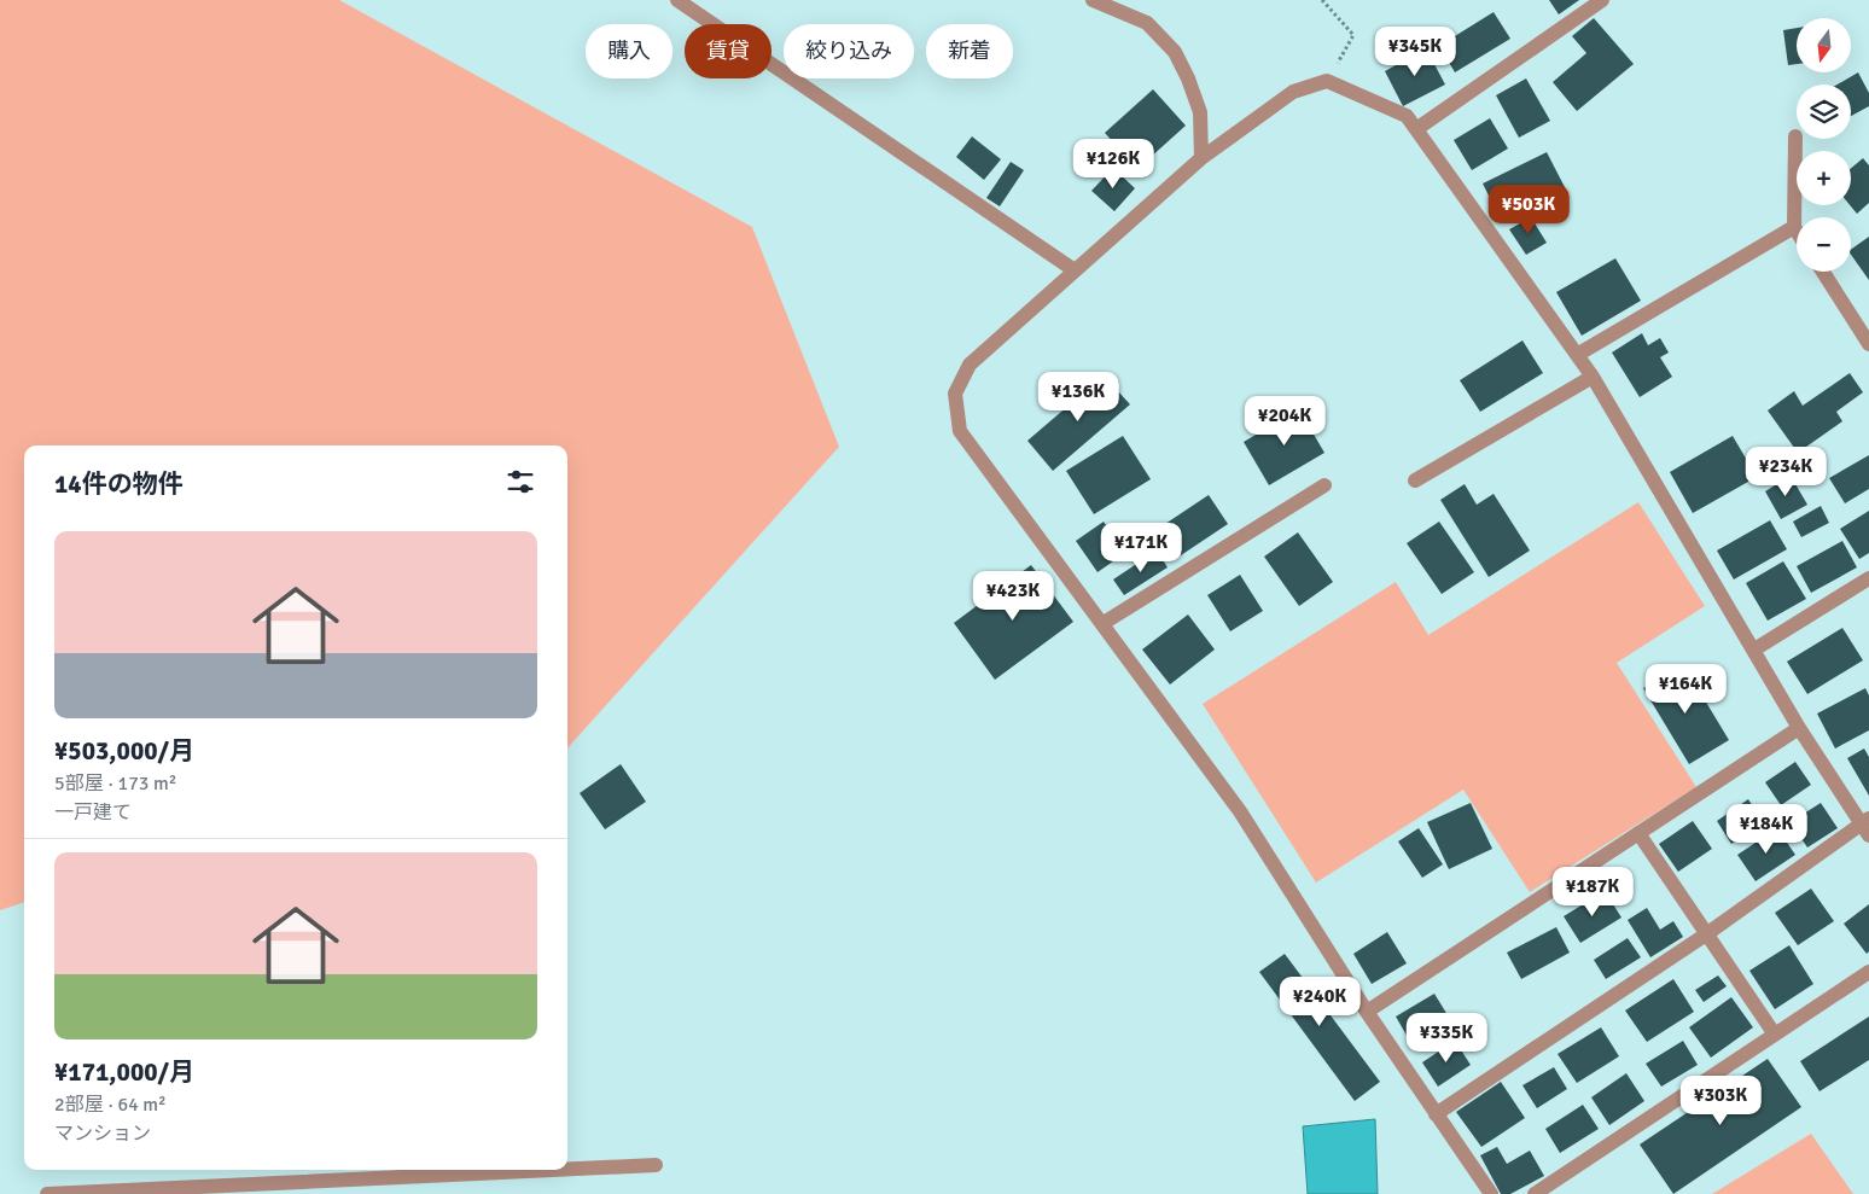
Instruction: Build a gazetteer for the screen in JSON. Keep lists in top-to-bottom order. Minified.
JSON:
{"north":"bottom","page":{"map_buttons":["+","−"],"chip":["購入","賃貸","絞り込み","新着"],"price":["¥345K","¥126K","¥503K","¥136K","¥204K","¥234K","¥171K","¥423K","¥164K","¥184K","¥187K","¥240K","¥335K","¥303K"],"heading":"14件の物件","list":[{"name":"¥503,000/月","note":"5部屋 · 173 m² · 一戸建て"},{"name":"¥171,000/月","note":"2部屋 · 64 m² · マンション"}]}}
